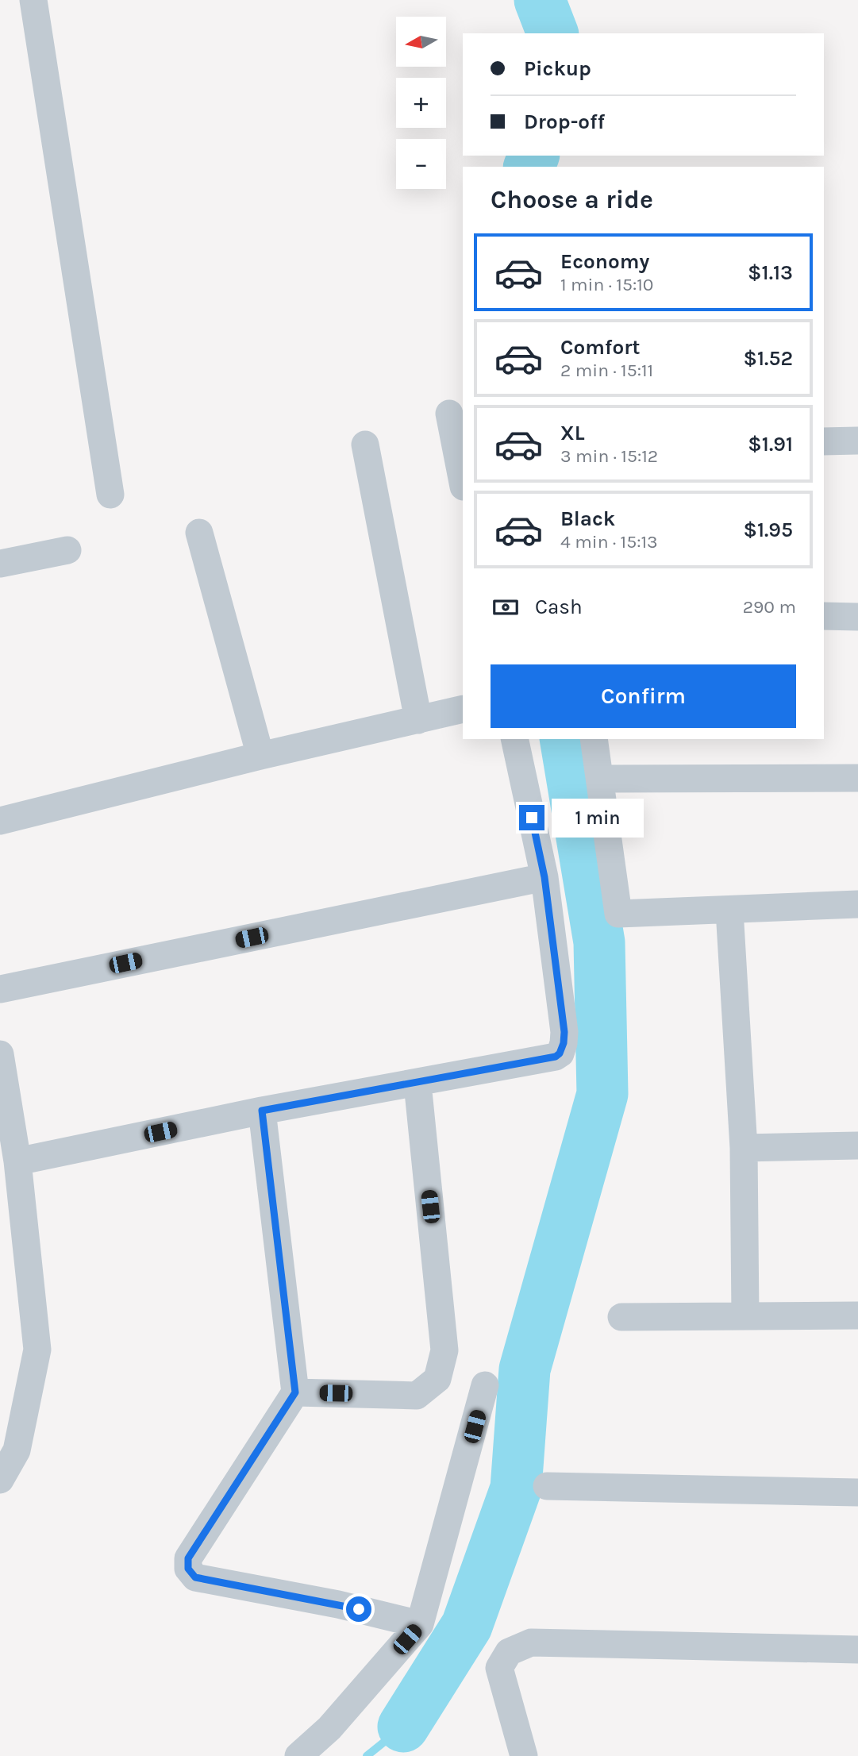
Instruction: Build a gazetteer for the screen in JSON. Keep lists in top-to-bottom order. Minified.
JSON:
{"north":"left","page":{"map_buttons":["+","−"],"banner":["Pickup","Drop-off"],"heading":"Choose a ride","list":[{"name":"Economy","note":"1 min · 15:10","value":"$1.13"},{"name":"Comfort","note":"2 min · 15:11","value":"$1.52"},{"name":"XL","note":"3 min · 15:12","value":"$1.91"},{"name":"Black","note":"4 min · 15:13","value":"$1.95"}],"pay":["Cash","290 m"],"buttons":"Confirm","bubble":"1 min"}}
